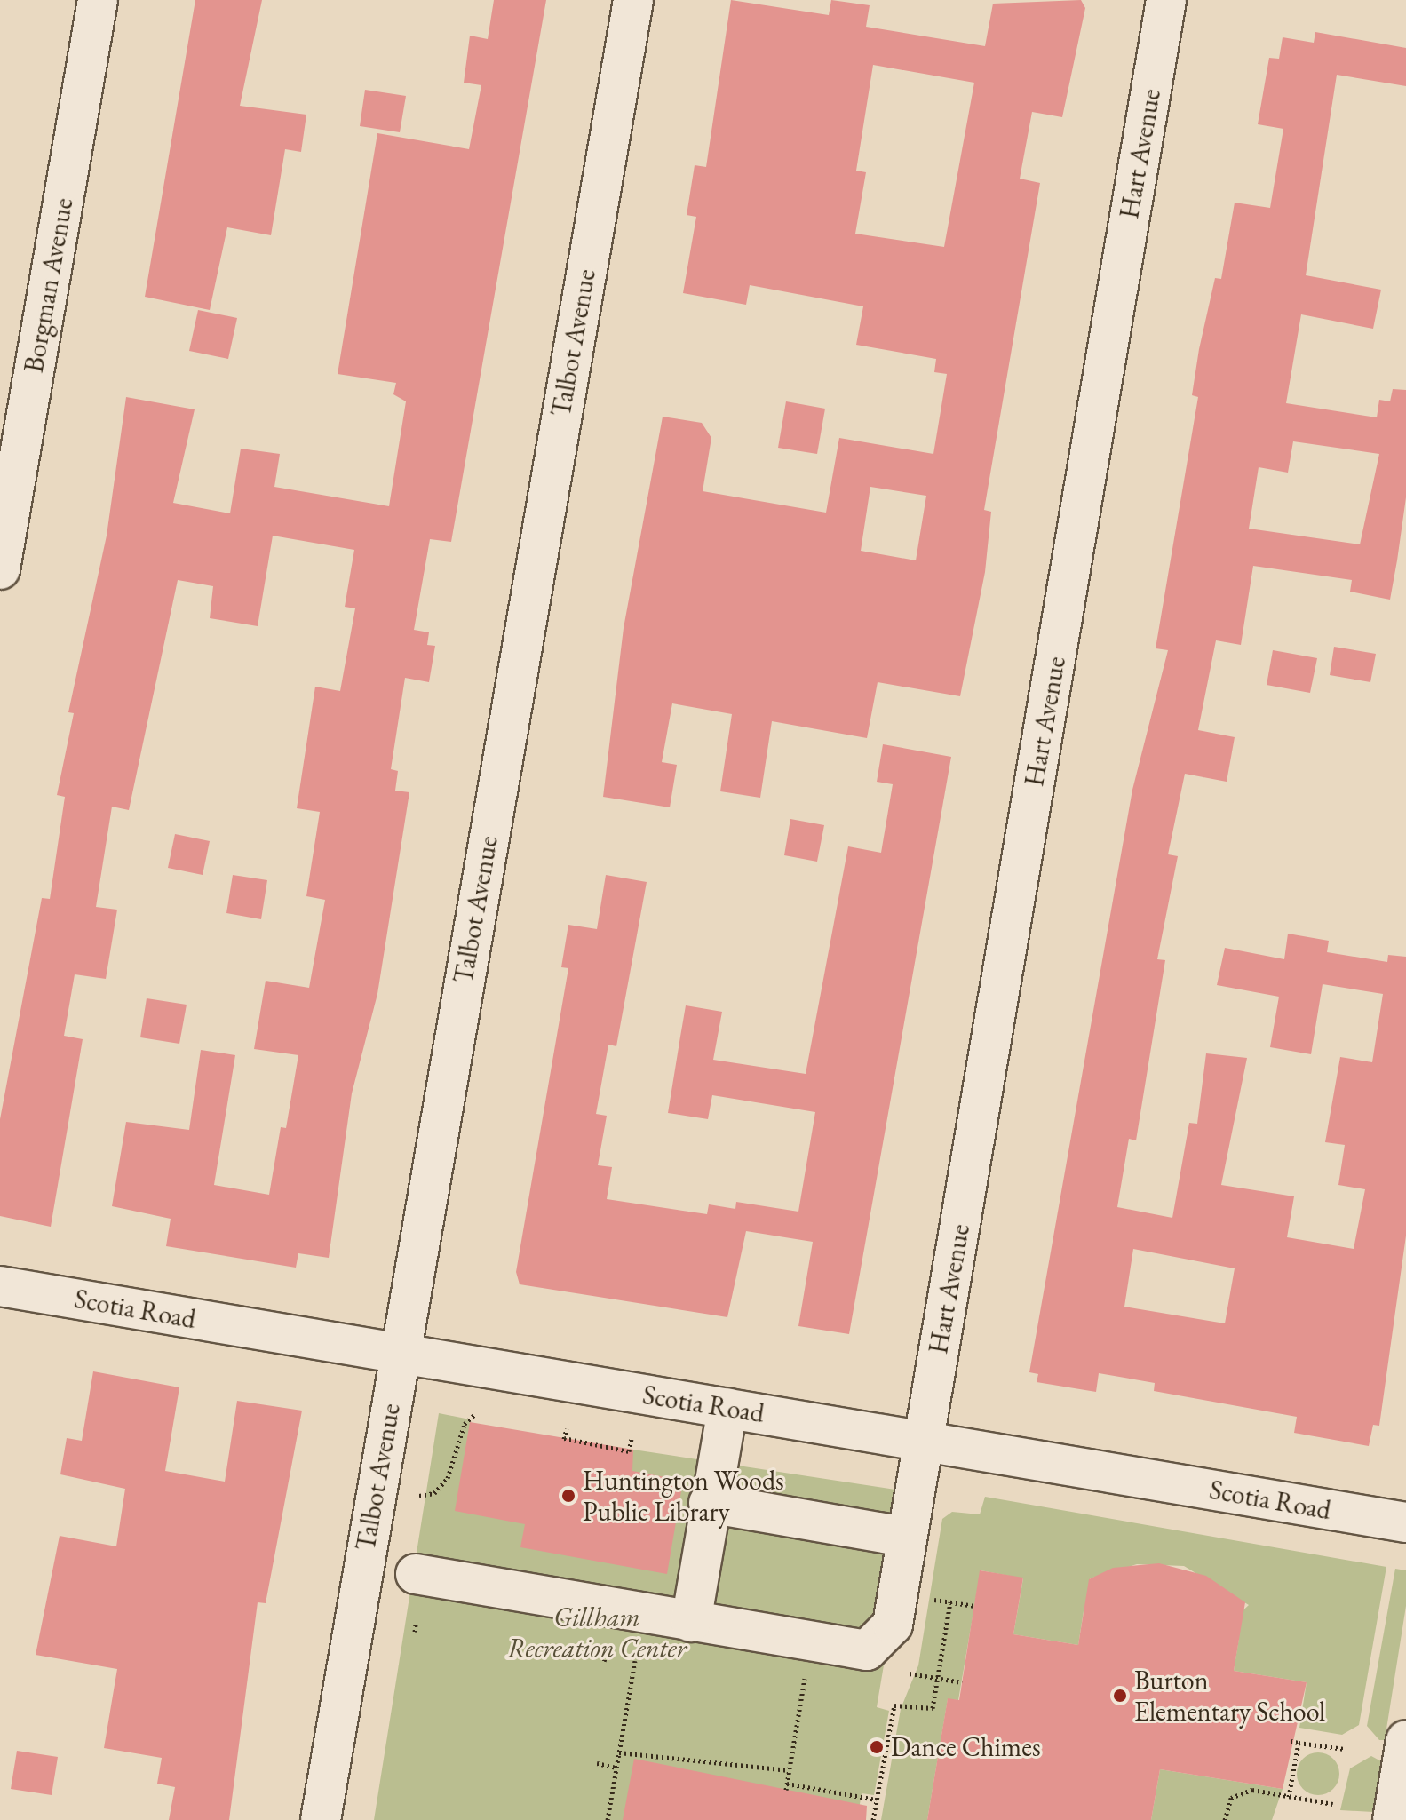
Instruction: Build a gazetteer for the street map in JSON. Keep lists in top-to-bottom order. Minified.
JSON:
{"streets":{"street":["Hart Avenue","Borgman Avenue","Talbot Avenue","Scotia Road"]},"crossings":[["Hart Avenue","Scotia Road"],["Talbot Avenue","Scotia Road"]],"parks":["Gillham Recreation Center"],"places":["Huntington Woods Public Library","Burton Elementary School","Dance Chimes"]}
